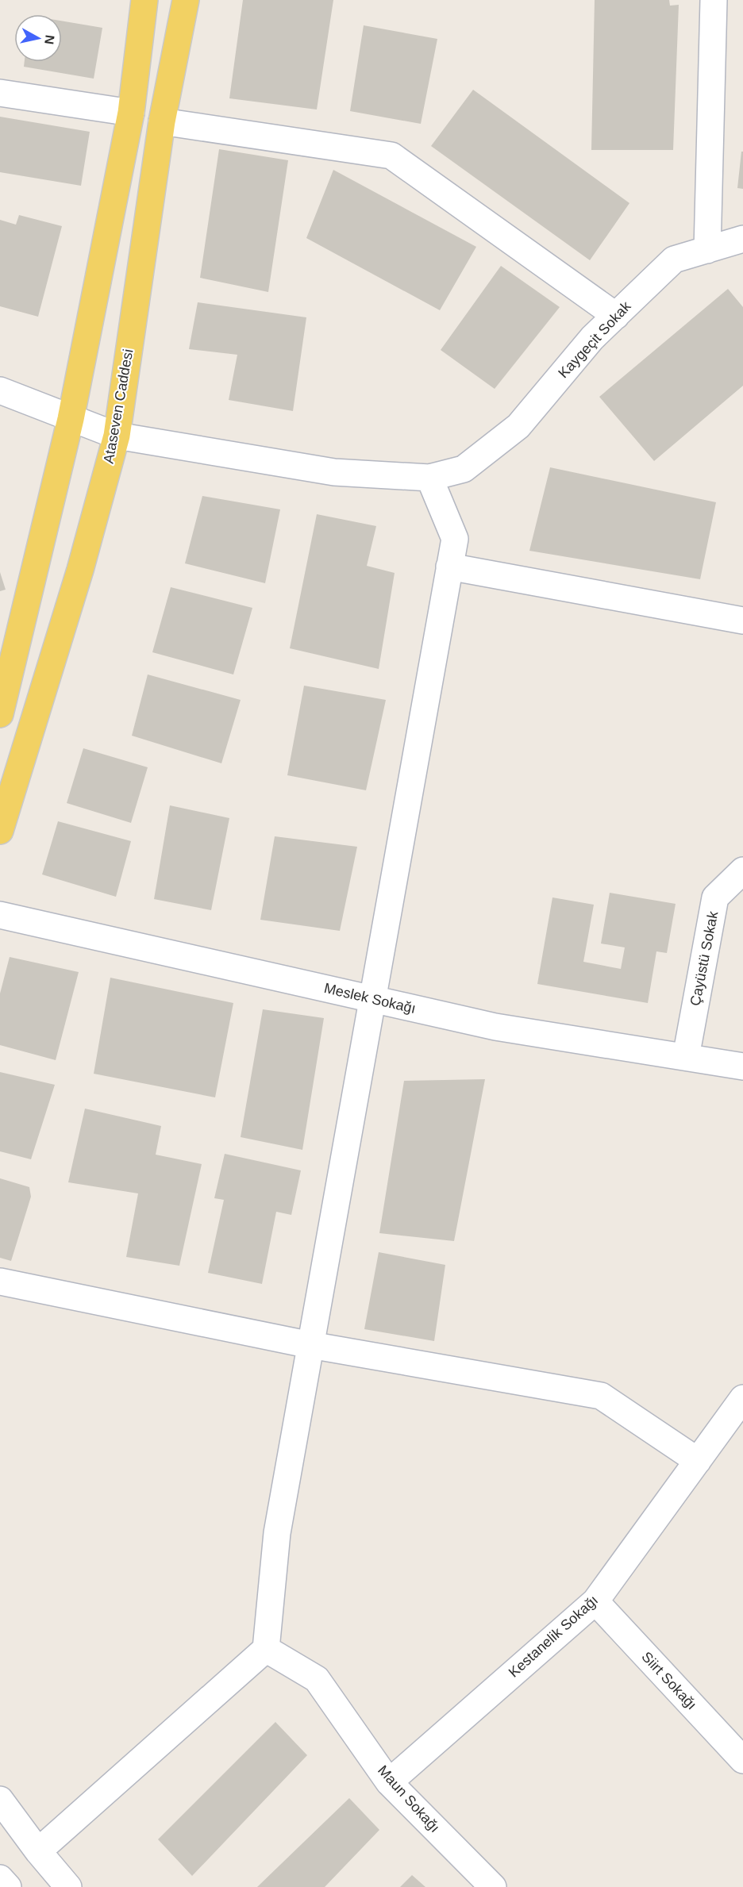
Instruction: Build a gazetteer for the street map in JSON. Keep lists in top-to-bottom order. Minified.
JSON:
{"streets":{"main road":["Ataseven Caddesi"],"street":["Kaygeçit Sokak","Çayüstü Sokak","Meslek Sokağı","Kestanelik Sokağı","Siirt Sokağı","Maun Sokağı"]},"crossings":[["Çayüstü Sokak","Meslek Sokağı"],["Kestanelik Sokağı","Siirt Sokağı"],["Kestanelik Sokağı","Maun Sokağı"]],"north":"right"}
